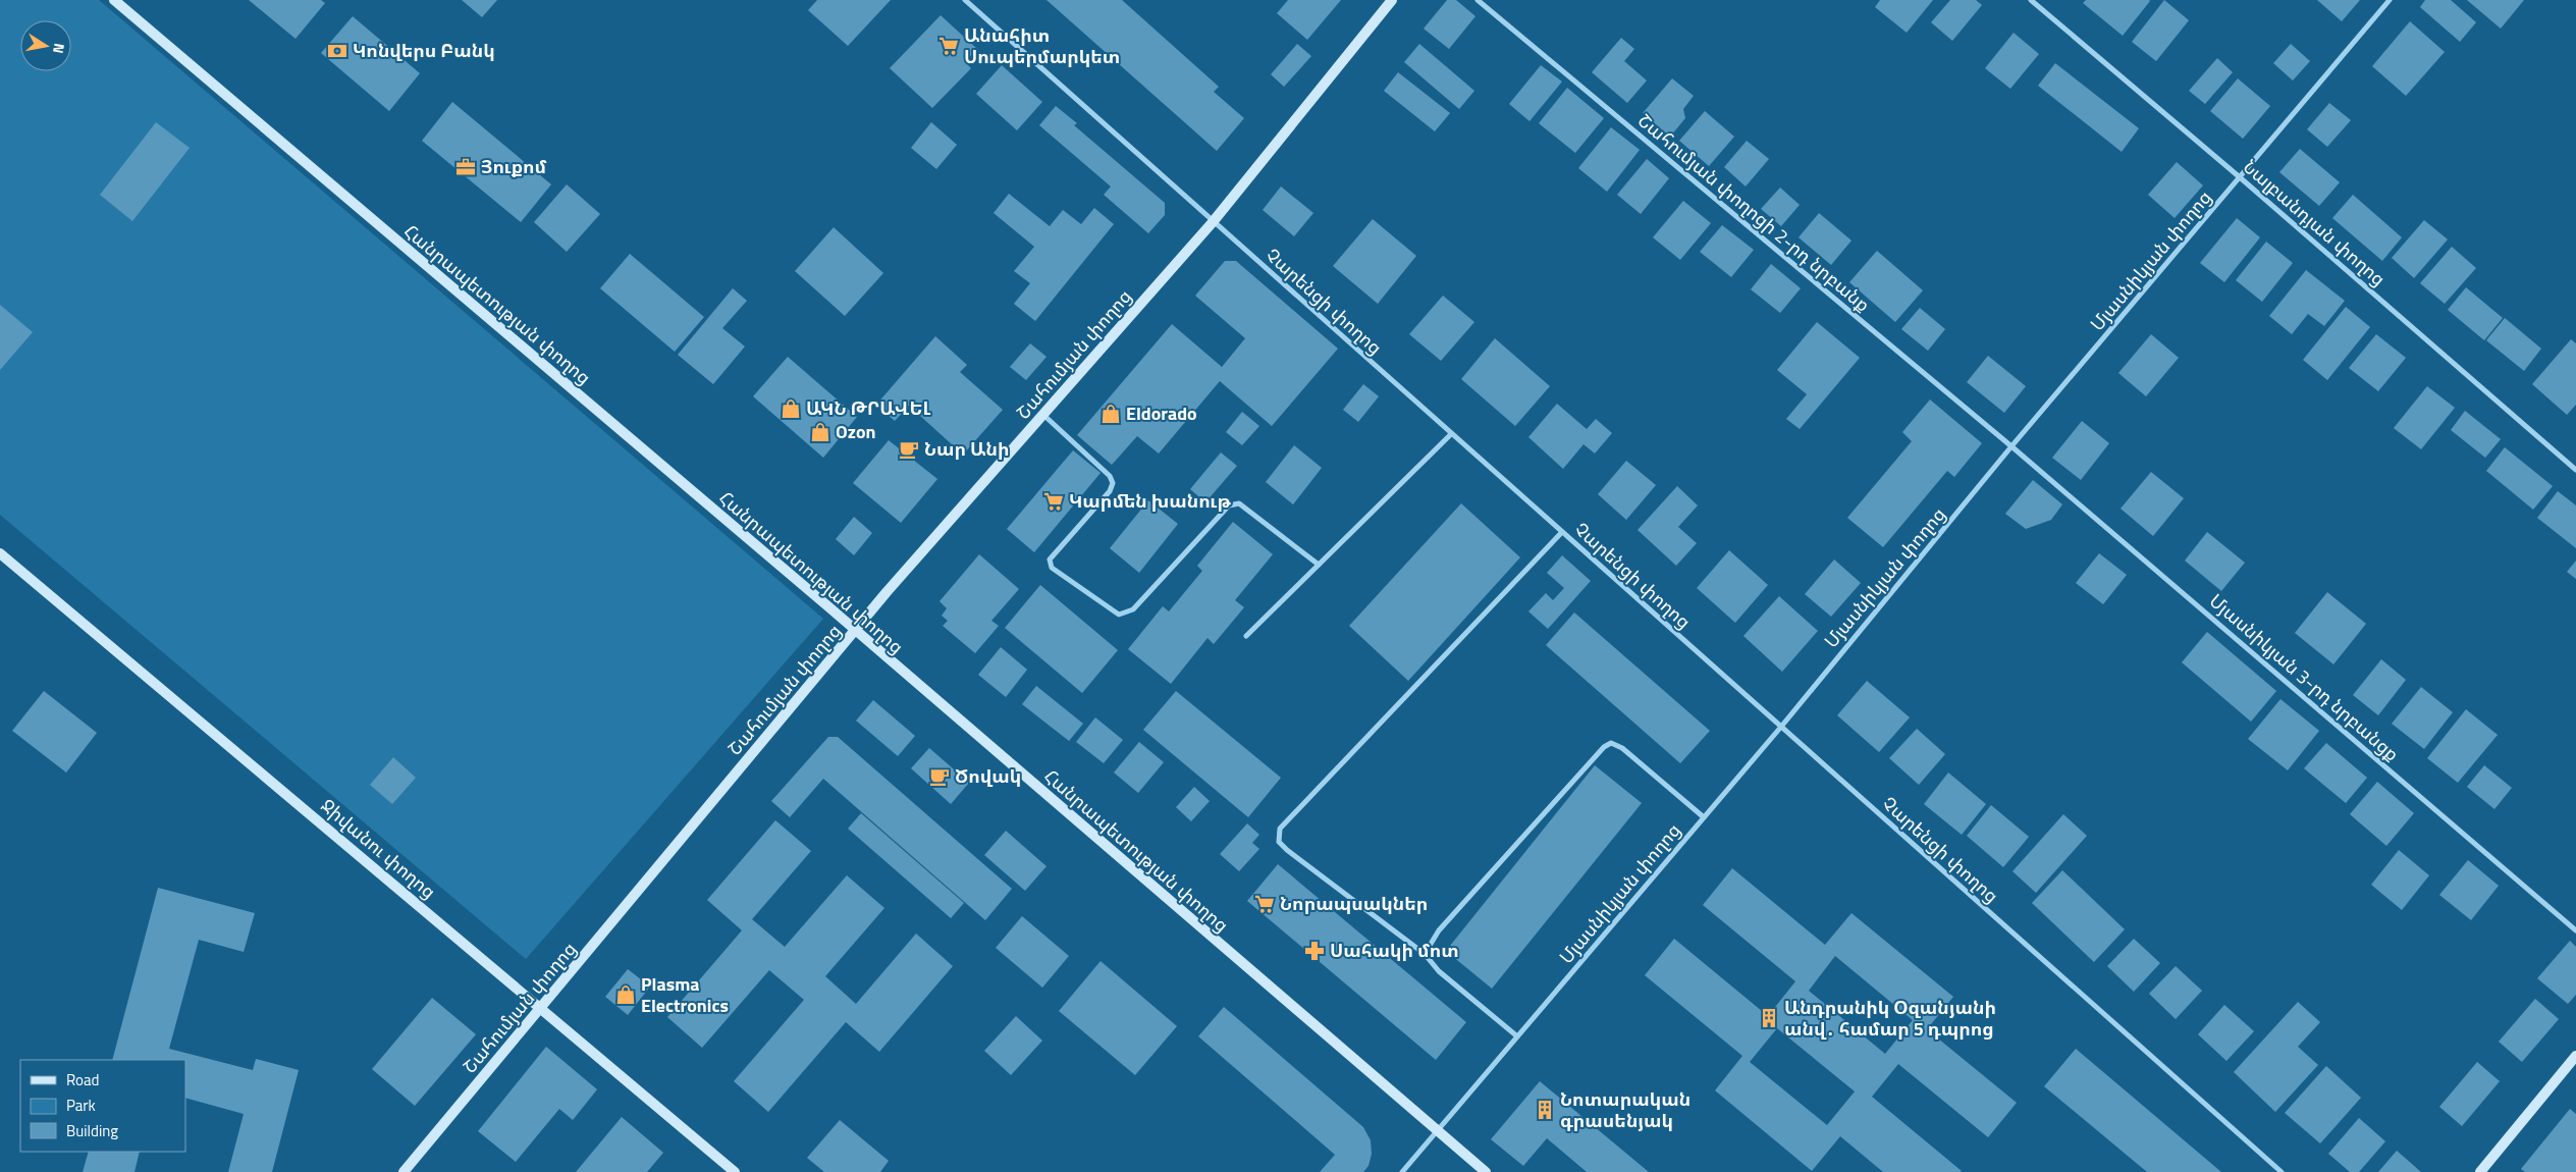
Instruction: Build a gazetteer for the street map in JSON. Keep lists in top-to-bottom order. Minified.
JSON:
{"streets":{"street":["Շահումյան փողոցի 2-րդ նրբանք","Նալբանդյան փողոց","Մյասնիկյան փողոց","Չարենցի փողոց","Հանրապետության փողոց","Շահումյան փողոց","Մյասնիկյան 3-րդ նրբանցք","Ջիվանու փողոց"]},"crossings":[["Շահումյան փողոցի 2-րդ նրբանք","Մյասնիկյան փողոց"],["Շահումյան փողոցի 2-րդ նրբանք","Մյասնիկյան 3-րդ նրբանցք"],["Նալբանդյան փողոց","Մյասնիկյան փողոց"],["Մյասնիկյան փողոց","Չարենցի փողոց"],["Մյասնիկյան փողոց","Հանրապետության փողոց"],["Մյասնիկյան փողոց","Մյասնիկյան 3-րդ նրբանցք"],["Չարենցի փողոց","Շահումյան փողոց"],["Հանրապետության փողոց","Շահումյան փողոց"],["Շահումյան փողոց","Ջիվանու փողոց"]],"places":{"supermarket":["Անահիտ Սուպերմարկետ","Կարմեն խանութ","Նորապսակներ"],"bank":["Կոնվերս Բանկ"],"office":["Յուքոմ"],"shop":["ԱԿՆ ԹՐԱՎԵԼ","Eldorado","Ozon","Plasma Electronics"],"cafe":["Նար Անի","Ծովակ"],"pharmacy":["Սահակի մոտ"],"building":["Անդրանիկ Օզանյանի անվ․ համար 5 դպրոց","Նոտարական գրասենյակ"]},"legend":["Road","Park","Building"],"north":"right"}
